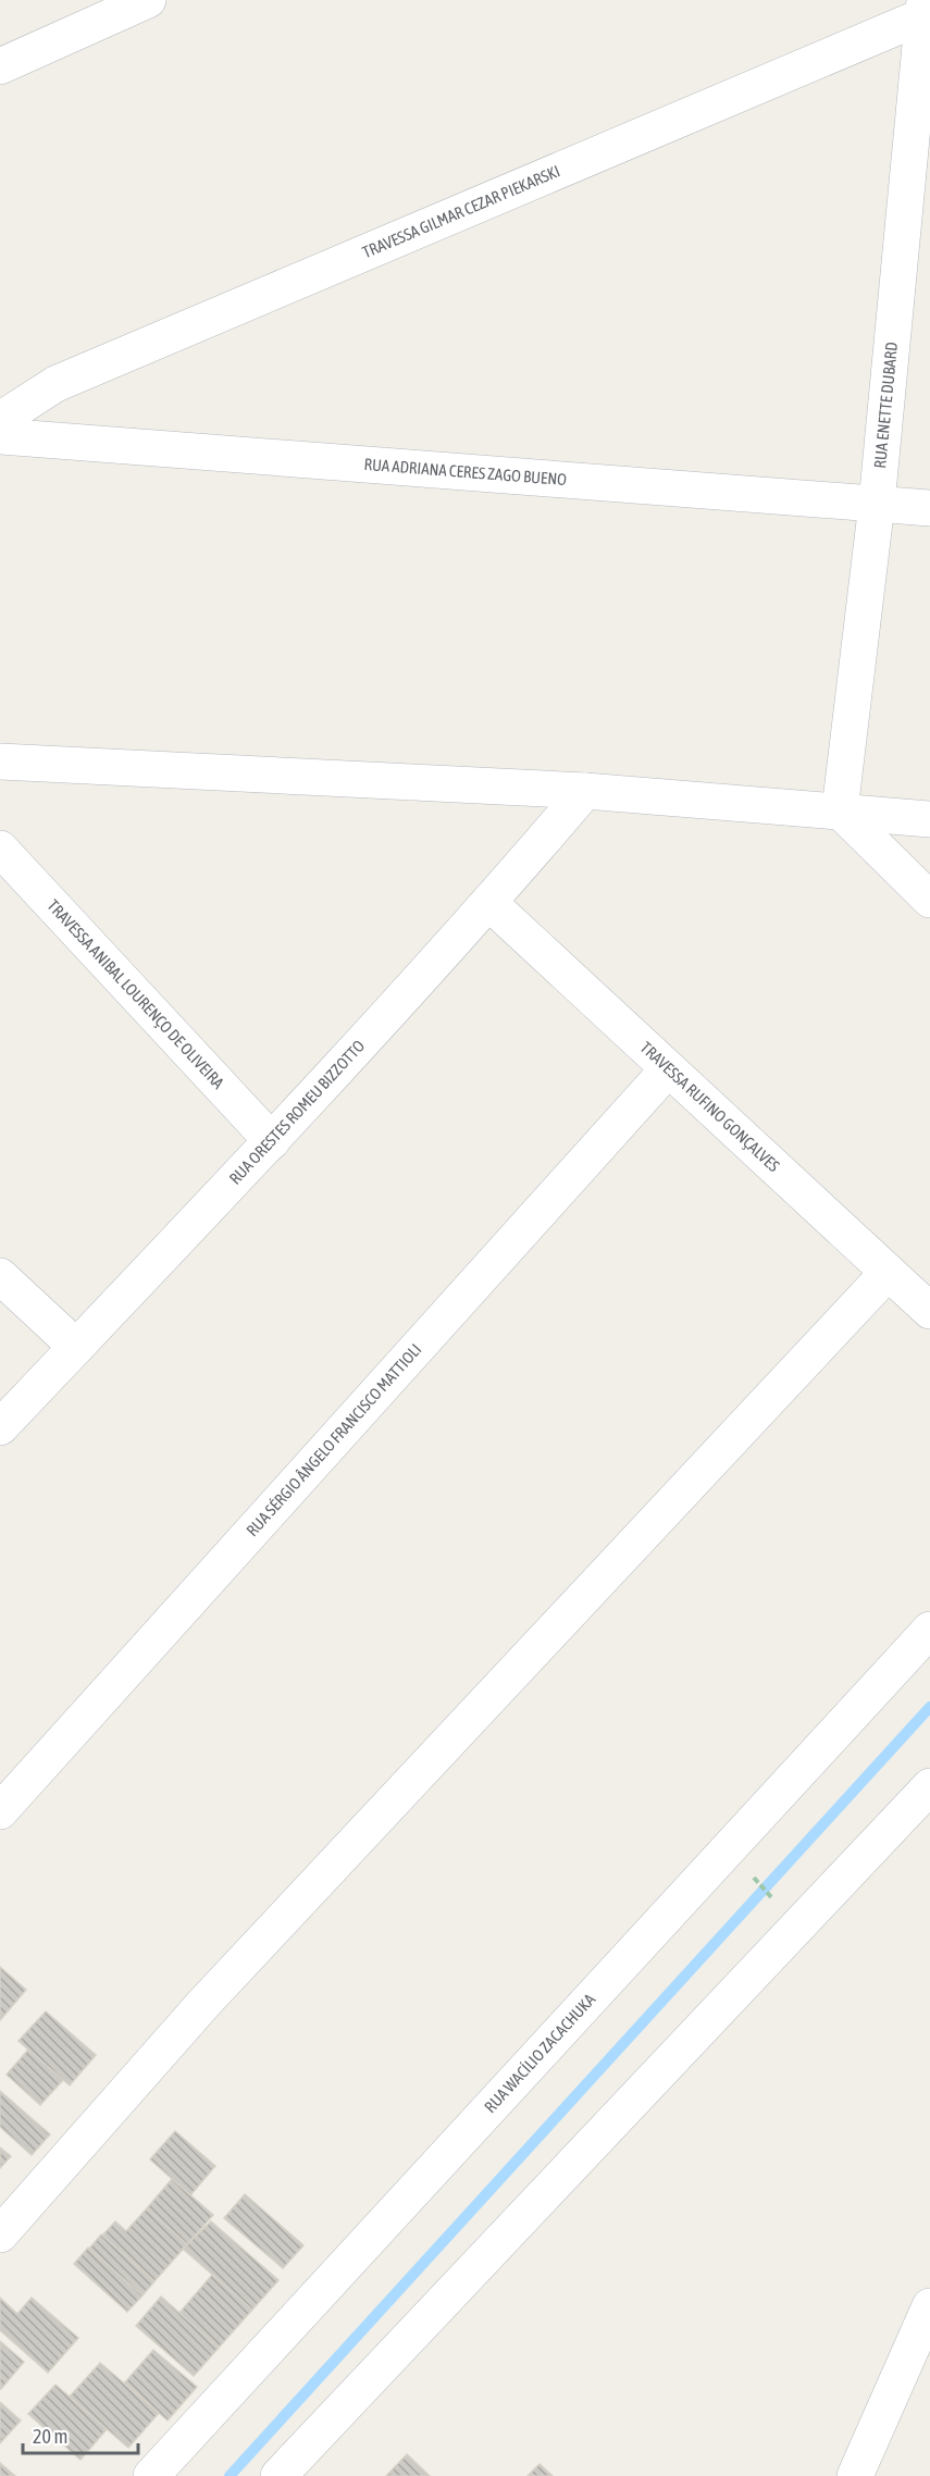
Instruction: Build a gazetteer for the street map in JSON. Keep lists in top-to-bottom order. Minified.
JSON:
{"streets":{"street":["TRAVESSA GILMAR CEZAR PIEKARSKI","RUA ENETTE DUBARD","RUA ADRIANA CERES ZAGO BUENO","TRAVESSA ANIBAL LOURENÇO DE OLIVEIRA","TRAVESSA RUFINO GONÇALVES","RUA ORESTES ROMEU BIZZOTTO","RUA SÉRGIO ÂNGELO FRANCISCO MATTIOLI","RUA WACÍLIO ZACACHUKA"]},"crossings":[["TRAVESSA GILMAR CEZAR PIEKARSKI","RUA ENETTE DUBARD"],["RUA ENETTE DUBARD","RUA ADRIANA CERES ZAGO BUENO"],["TRAVESSA ANIBAL LOURENÇO DE OLIVEIRA","RUA ORESTES ROMEU BIZZOTTO"],["TRAVESSA RUFINO GONÇALVES","RUA ORESTES ROMEU BIZZOTTO"],["TRAVESSA RUFINO GONÇALVES","RUA SÉRGIO ÂNGELO FRANCISCO MATTIOLI"]],"scale_bar":"20 m"}
